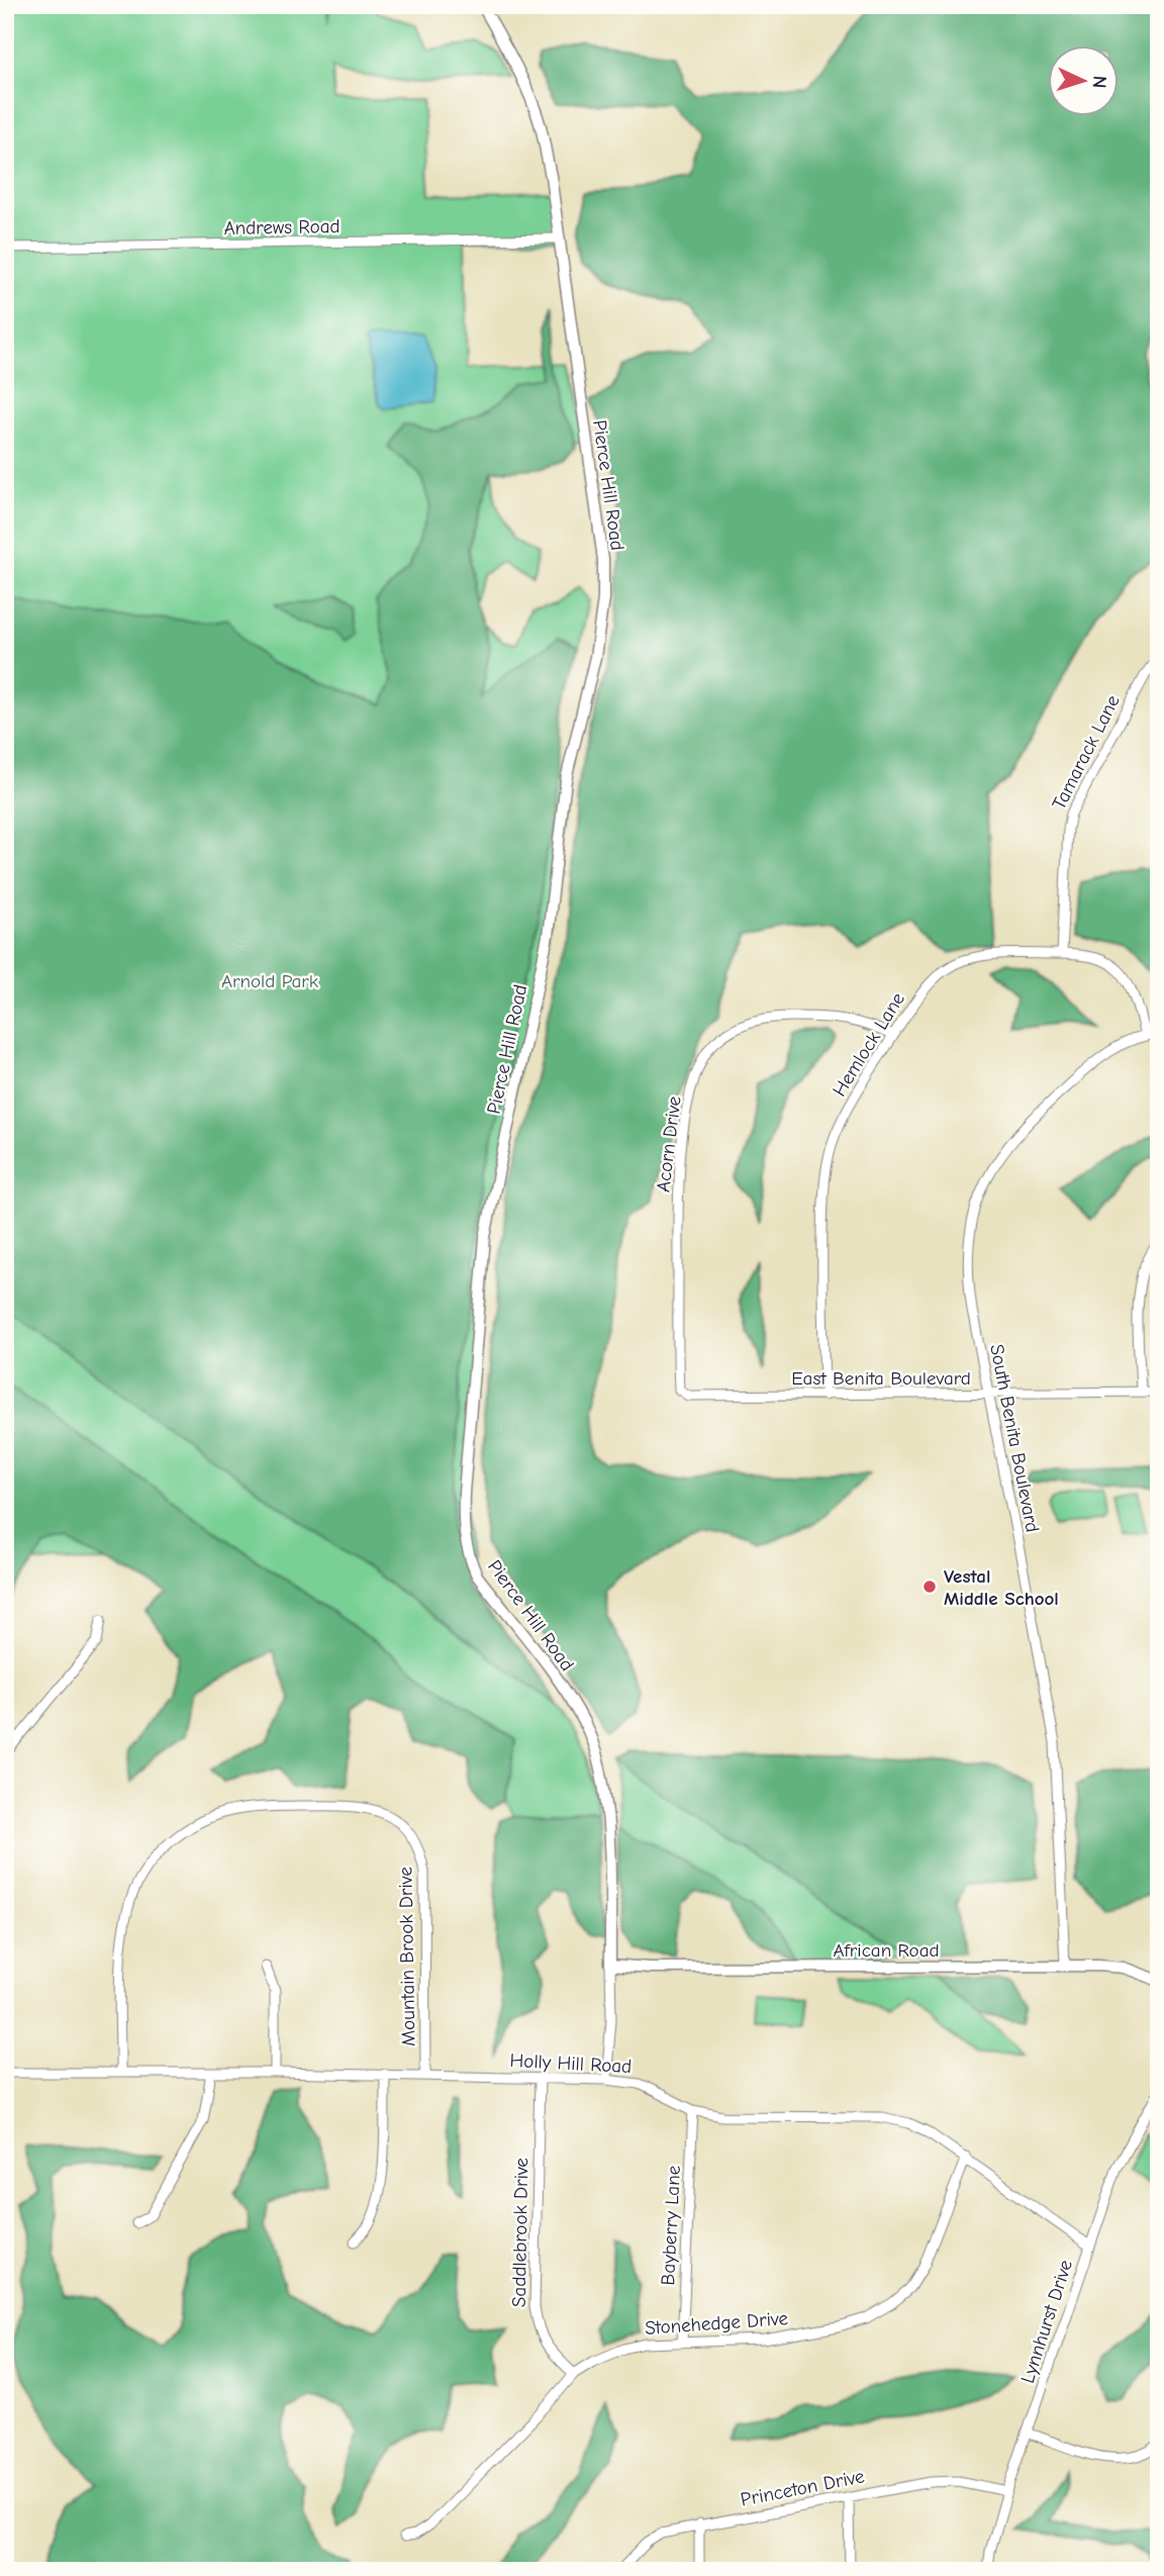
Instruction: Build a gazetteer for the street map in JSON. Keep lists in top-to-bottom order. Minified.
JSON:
{"streets":{"street":["Andrews Road","Pierce Hill Road","Tamarack Lane","Hemlock Lane","Acorn Drive","East Benita Boulevard","South Benita Boulevard","African Road","Mountain Brook Drive","Holly Hill Road","Bayberry Lane","Saddlebrook Drive","Lynnhurst Drive","Stonehedge Drive","Princeton Drive"]},"crossings":[["Andrews Road","Pierce Hill Road"],["Pierce Hill Road","African Road"],["Pierce Hill Road","Holly Hill Road"],["Tamarack Lane","Hemlock Lane"],["Hemlock Lane","Acorn Drive"],["Hemlock Lane","East Benita Boulevard"],["Hemlock Lane","South Benita Boulevard"],["Acorn Drive","East Benita Boulevard"],["East Benita Boulevard","South Benita Boulevard"],["South Benita Boulevard","African Road"],["Mountain Brook Drive","Holly Hill Road"],["Holly Hill Road","Bayberry Lane"],["Holly Hill Road","Saddlebrook Drive"],["Holly Hill Road","Lynnhurst Drive"],["Holly Hill Road","Stonehedge Drive"],["Bayberry Lane","Stonehedge Drive"],["Saddlebrook Drive","Stonehedge Drive"],["Lynnhurst Drive","Princeton Drive"]],"parks":["Arnold Park"],"places":["Vestal Middle School"],"north":"right"}
